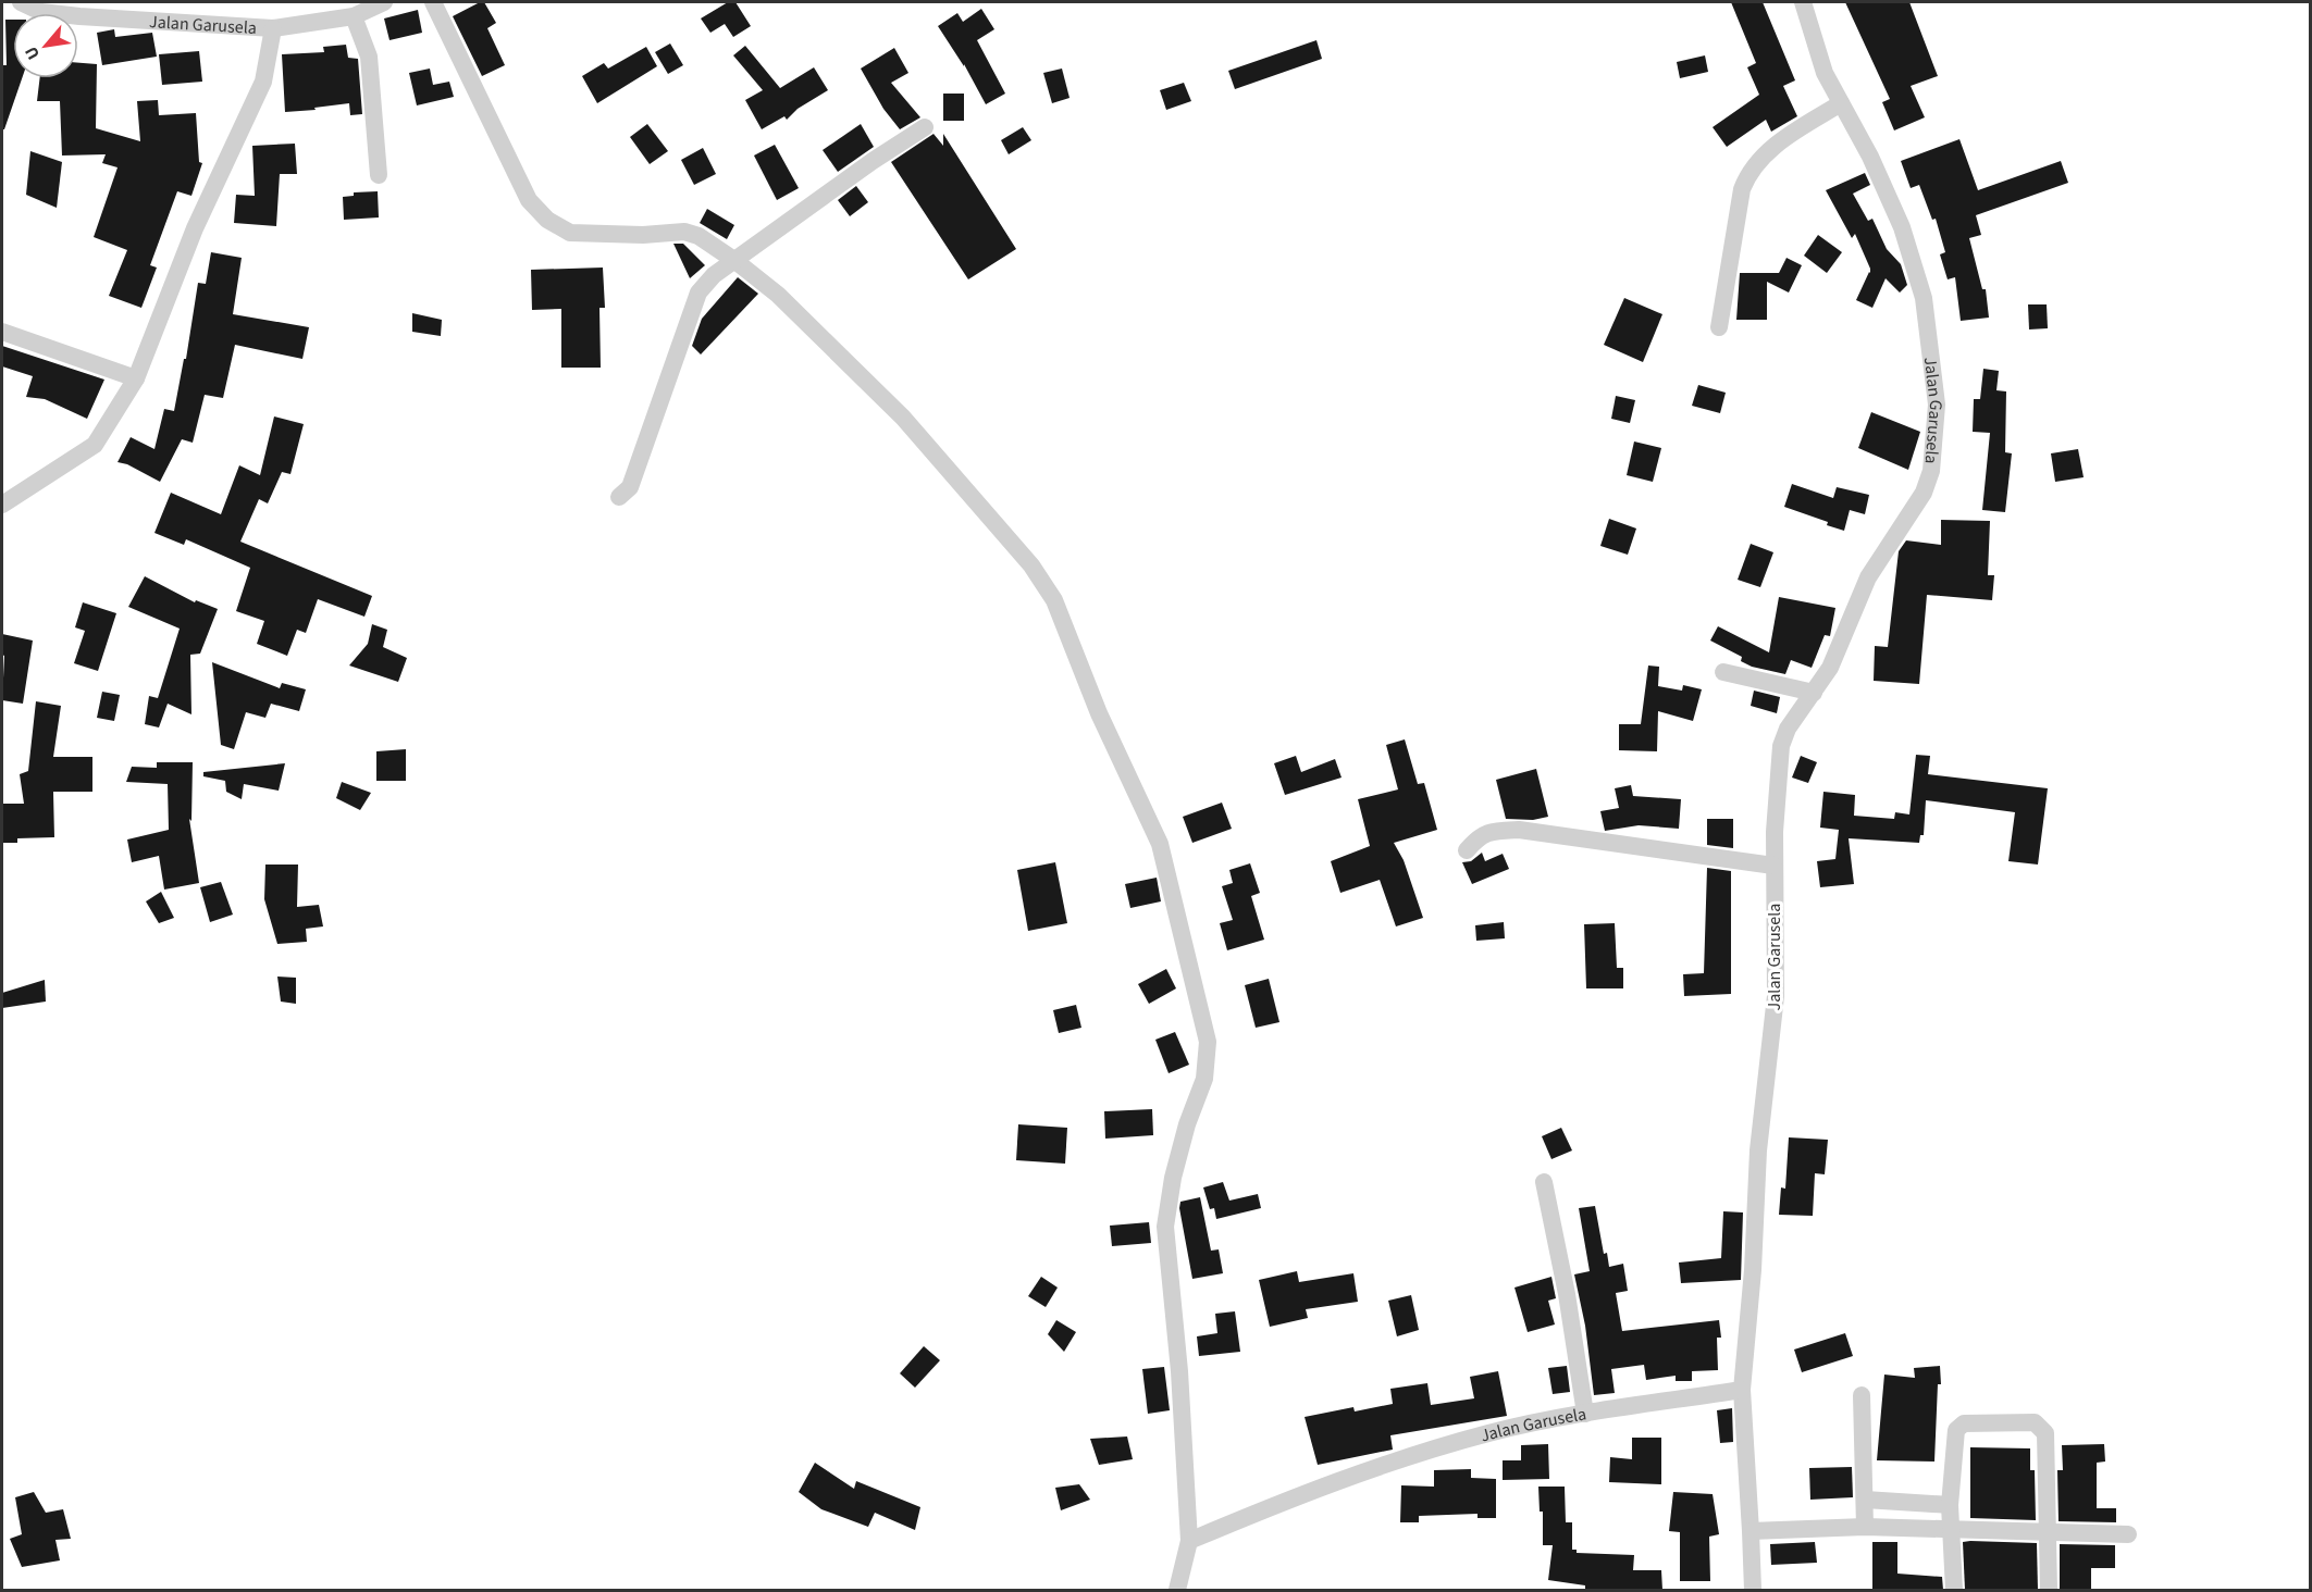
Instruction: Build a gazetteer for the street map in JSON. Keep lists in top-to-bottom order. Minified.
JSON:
{"streets":{"street":["Jalan Garusela"]},"north":"bottom left"}
